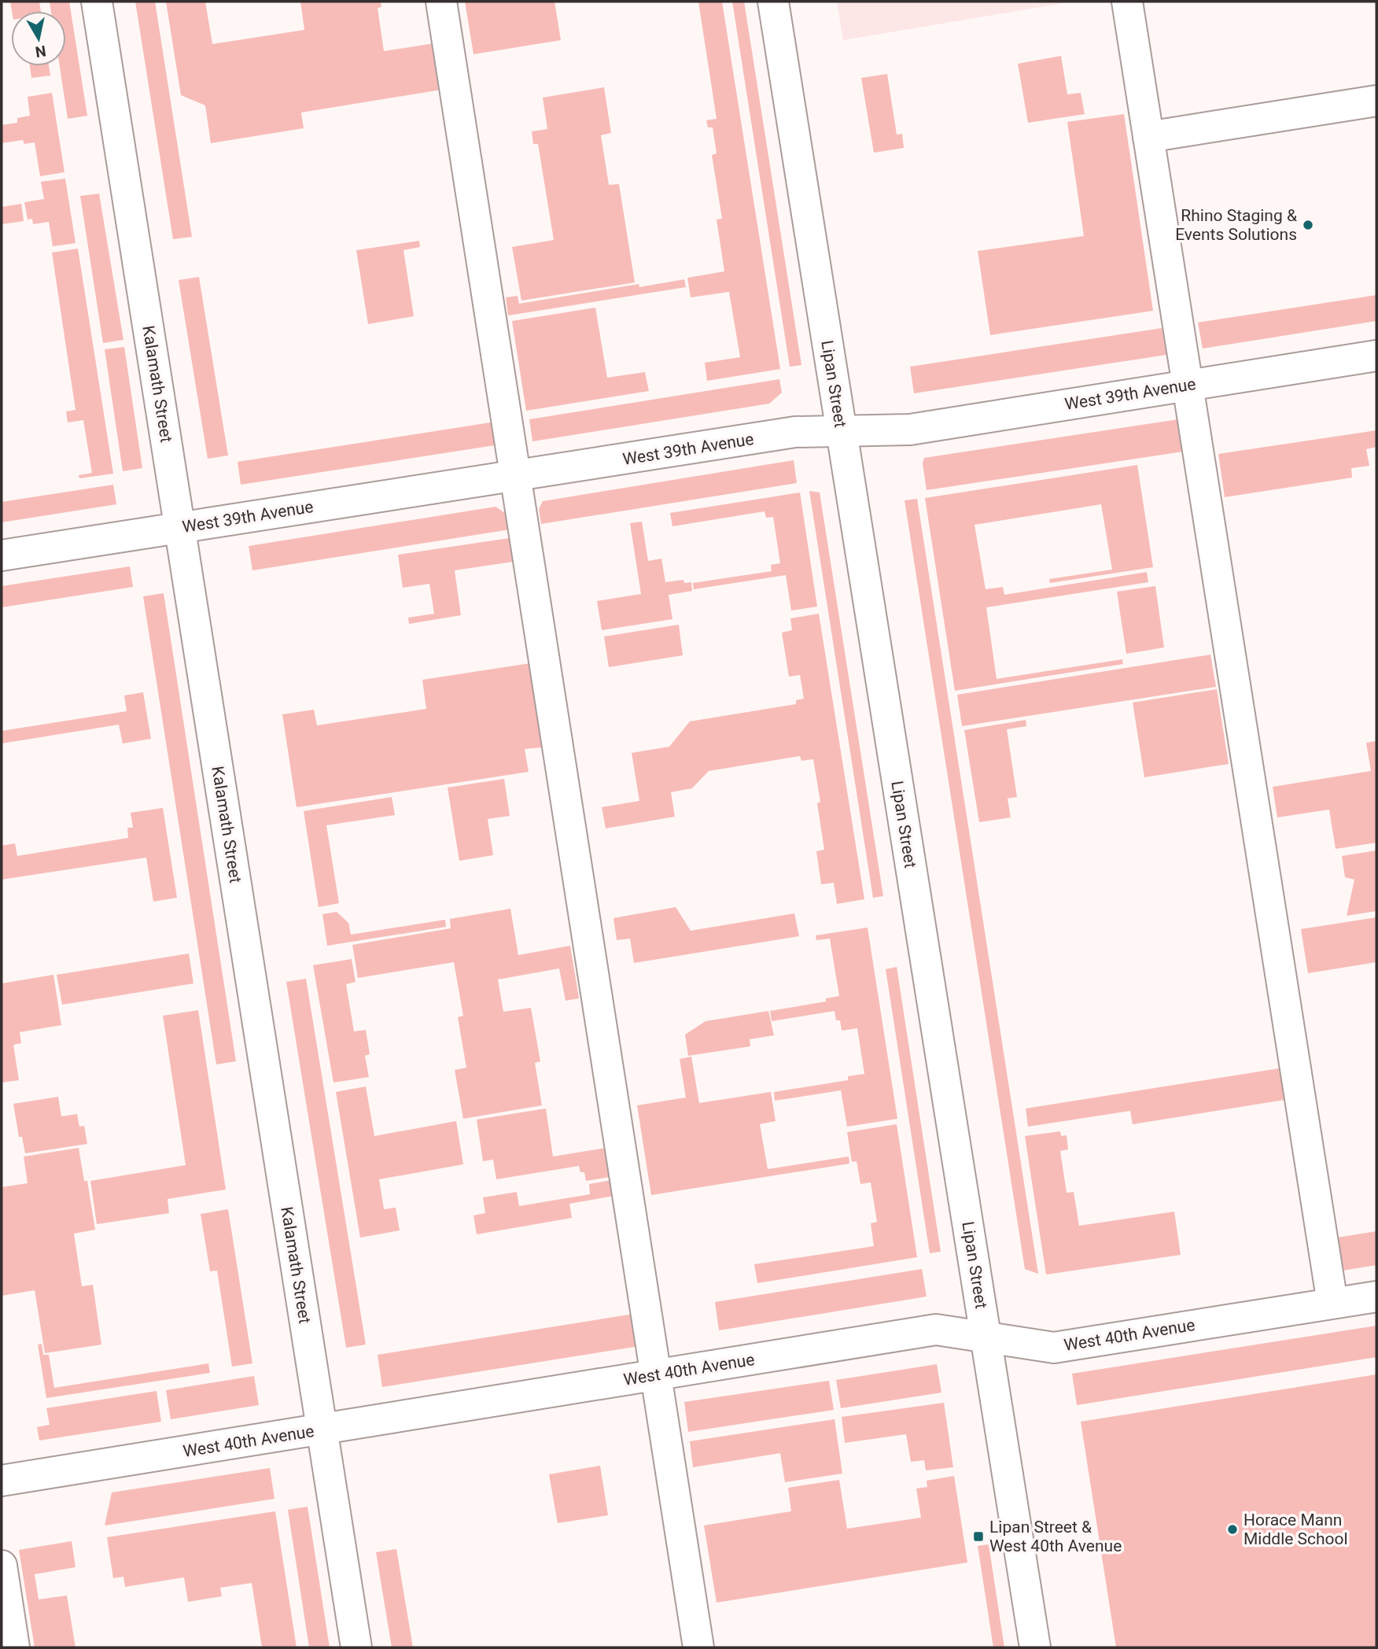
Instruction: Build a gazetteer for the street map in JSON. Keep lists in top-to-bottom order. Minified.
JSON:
{"streets":{"street":["Kalamath Street","Lipan Street","West 39th Avenue","West 40th Avenue"]},"crossings":[["Kalamath Street","West 39th Avenue"],["Kalamath Street","West 40th Avenue"],["Lipan Street","West 39th Avenue"],["Lipan Street","West 40th Avenue"]],"places":{"other":["Rhino Staging & Events Solutions","Horace Mann Middle School"],"transit":["Lipan Street & West 40th Avenue"]},"north":"bottom"}
